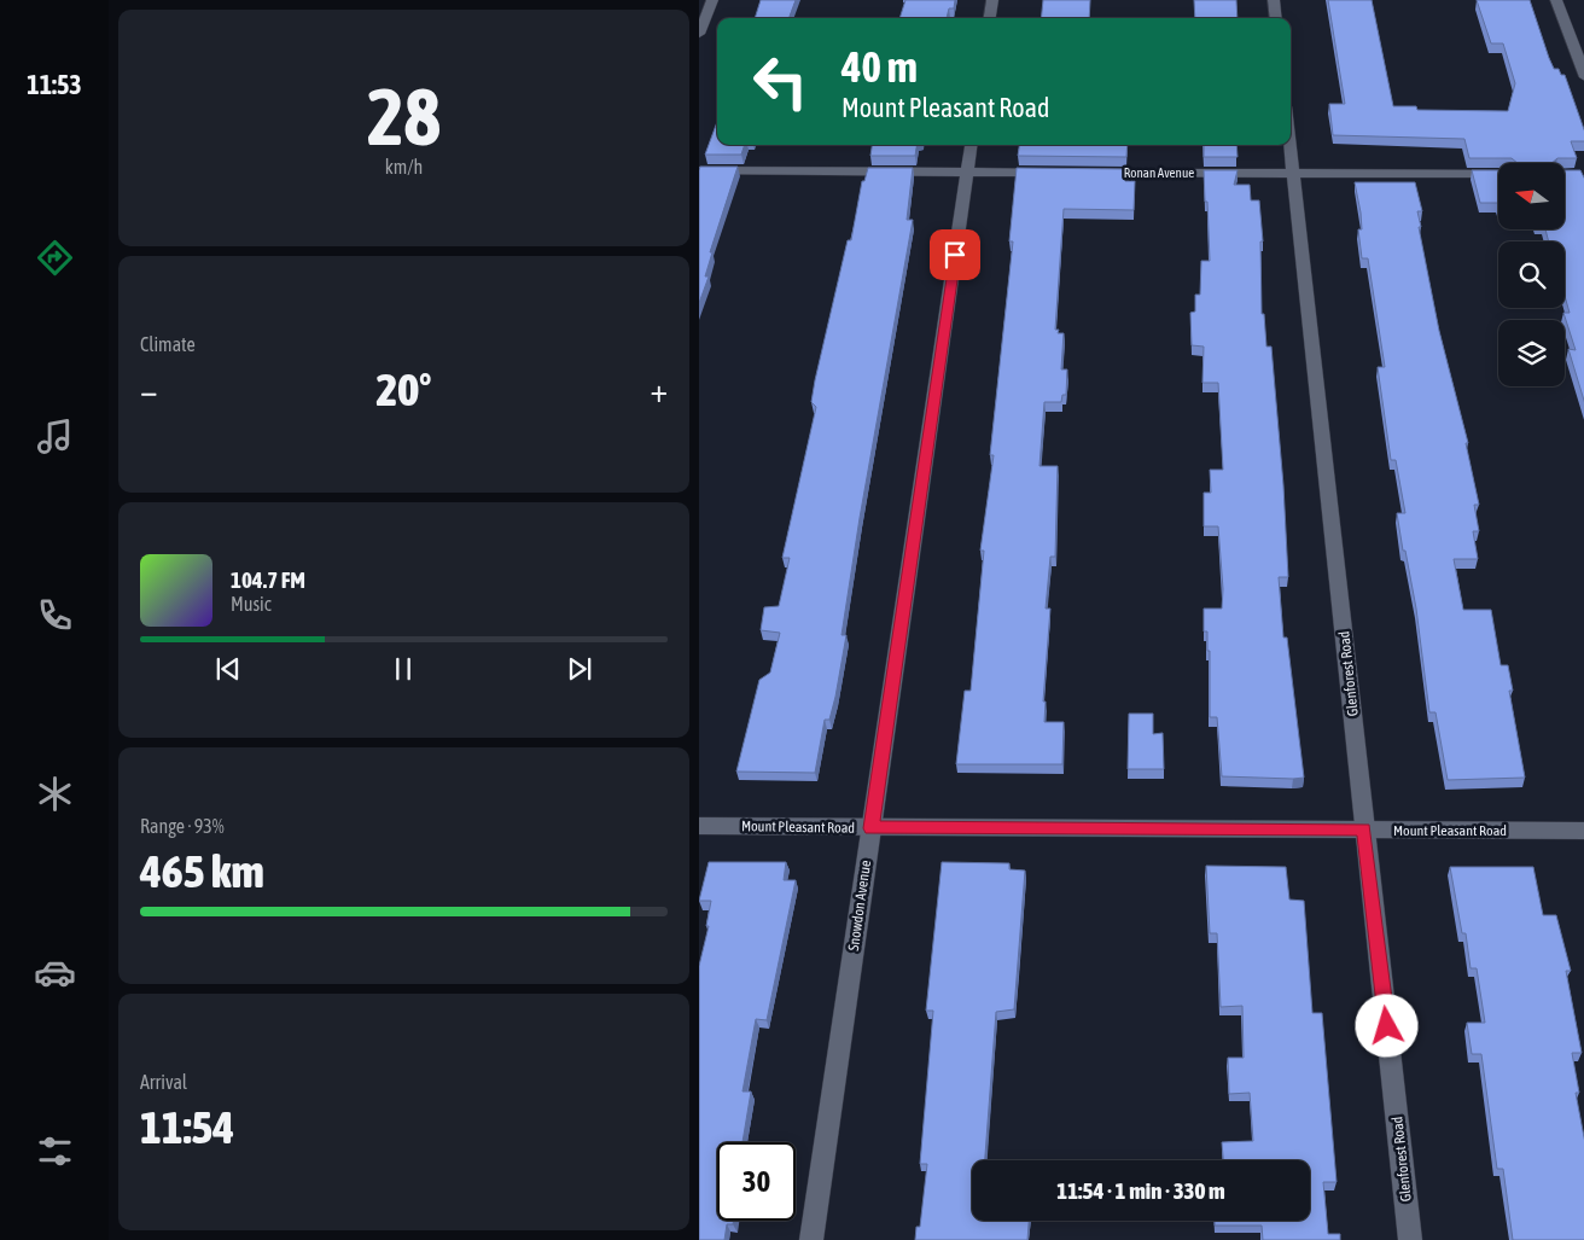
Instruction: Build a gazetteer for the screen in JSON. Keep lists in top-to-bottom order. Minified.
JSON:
{"streets":{"street":["Ronan Avenue","Glenforest Road","Mount Pleasant Road","Snowdon Avenue"]},"crossings":[["Ronan Avenue","Glenforest Road"],["Glenforest Road","Mount Pleasant Road"],["Mount Pleasant Road","Snowdon Avenue"]],"north":"left","page":{"tabs":"11:53","tile":[["28","km/h"],"Climate",["Range · 93%","465 km"],["Arrival","11:54"]],"turn":["40 m","Mount Pleasant Road"],"heat":["−","20°","+"],"song":["104.7 FM","Music"],"limit":"30","trip":"11:54 · 1 min · 330 m"}}
